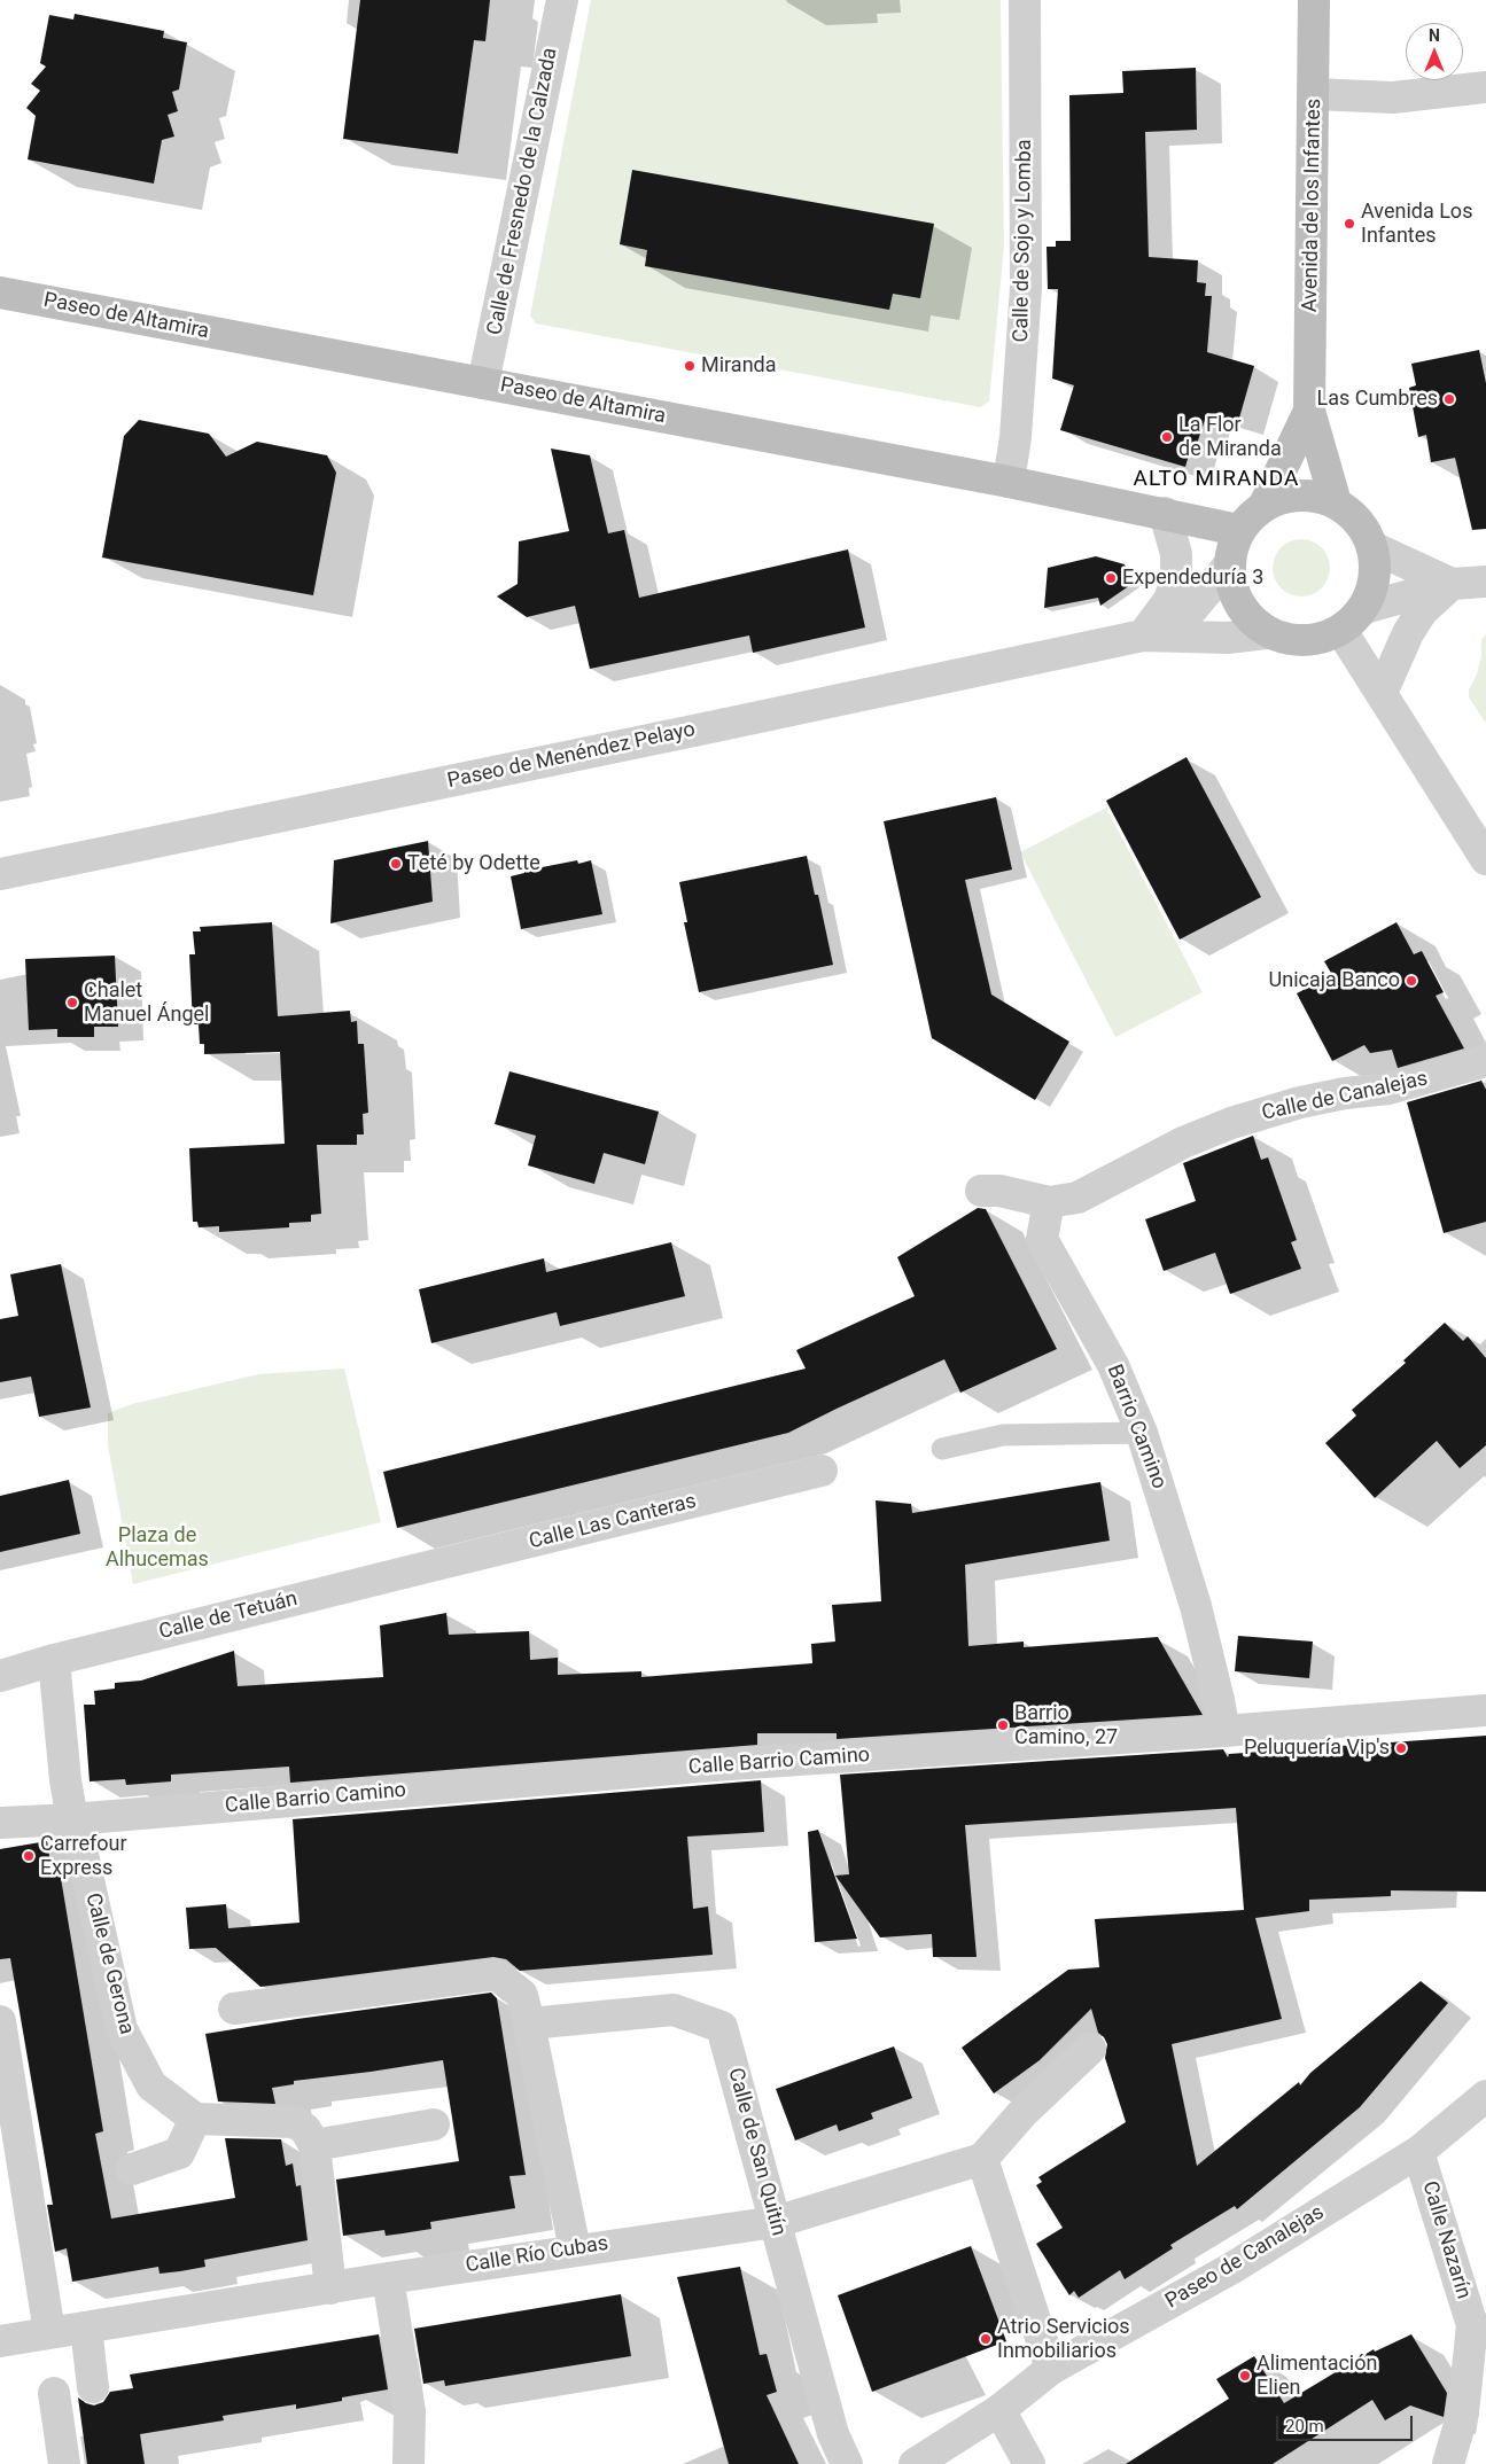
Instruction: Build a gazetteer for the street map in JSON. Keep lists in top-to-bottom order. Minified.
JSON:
{"streets":{"main road":["Avenida de los Infantes","Paseo de Altamira"],"street":["Calle de Fresnedo de la Calzada","Calle de Sojo y Lomba","Paseo de Menéndez Pelayo","Calle de Canalejas","Barrio Camino","Calle Las Canteras","Calle de Tetuán","Calle Barrio Camino","Calle de Gerona","Calle de San Quitín","Calle Nazarín","Calle Río Cubas","Paseo de Canalejas"]},"crossings":[["Calle de Fresnedo de la Calzada","Paseo de Altamira"],["Avenida de los Infantes","Paseo de Altamira"],["Avenida de los Infantes","Paseo de Menéndez Pelayo"],["Calle de Sojo y Lomba","Paseo de Altamira"],["Paseo de Altamira","Paseo de Menéndez Pelayo"],["Calle de Canalejas","Barrio Camino"],["Barrio Camino","Calle Barrio Camino"],["Calle Las Canteras","Calle de Tetuán"],["Calle Barrio Camino","Calle de Gerona"],["Calle de San Quitín","Calle Río Cubas"],["Calle Nazarín","Paseo de Canalejas"]],"districts":["ALTO MIRANDA"],"parks":["Plaza de Alhucemas"],"places":["Avenida Los Infantes","Miranda","Las Cumbres","La Flor de Miranda","Expendeduría 3","Teté by Odette","Unicaja Banco","Chalet Manuel Ángel","Barrio Camino, 27","Peluquería Vip's","Carrefour Express","Atrio Servicios Inmobiliarios","Alimentación Elien"],"scale_bar":"20 m","north":"top"}
